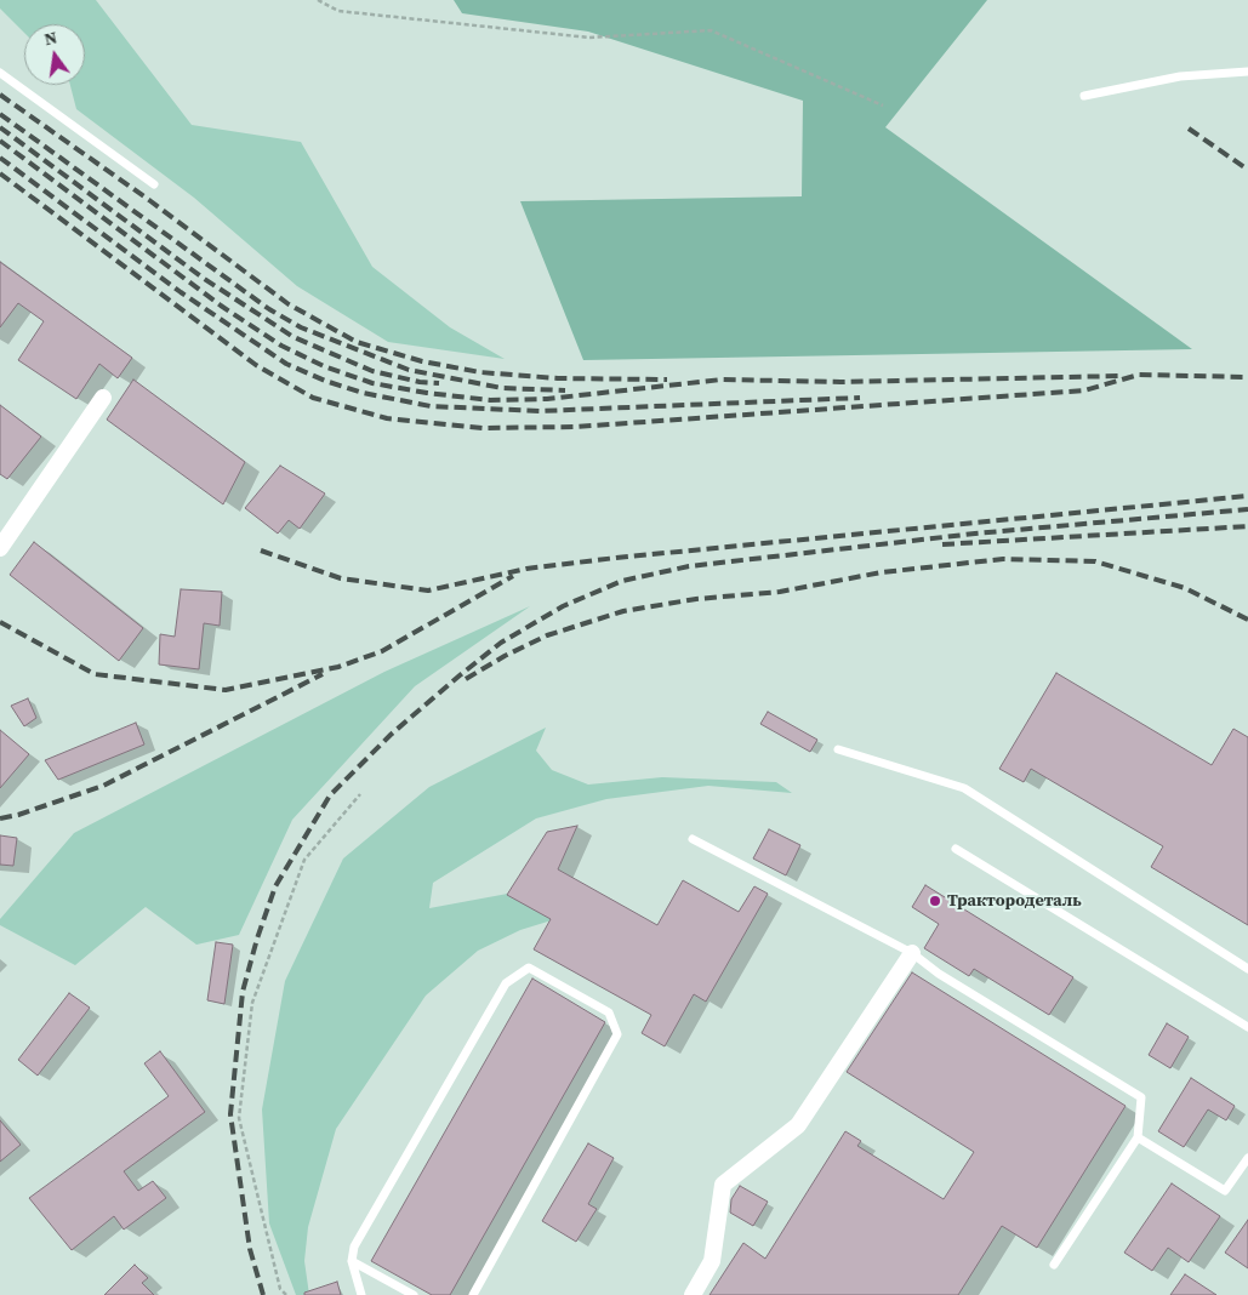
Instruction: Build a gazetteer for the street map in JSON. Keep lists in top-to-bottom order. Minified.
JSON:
{"places":["Трактородеталь"],"north":"top"}
